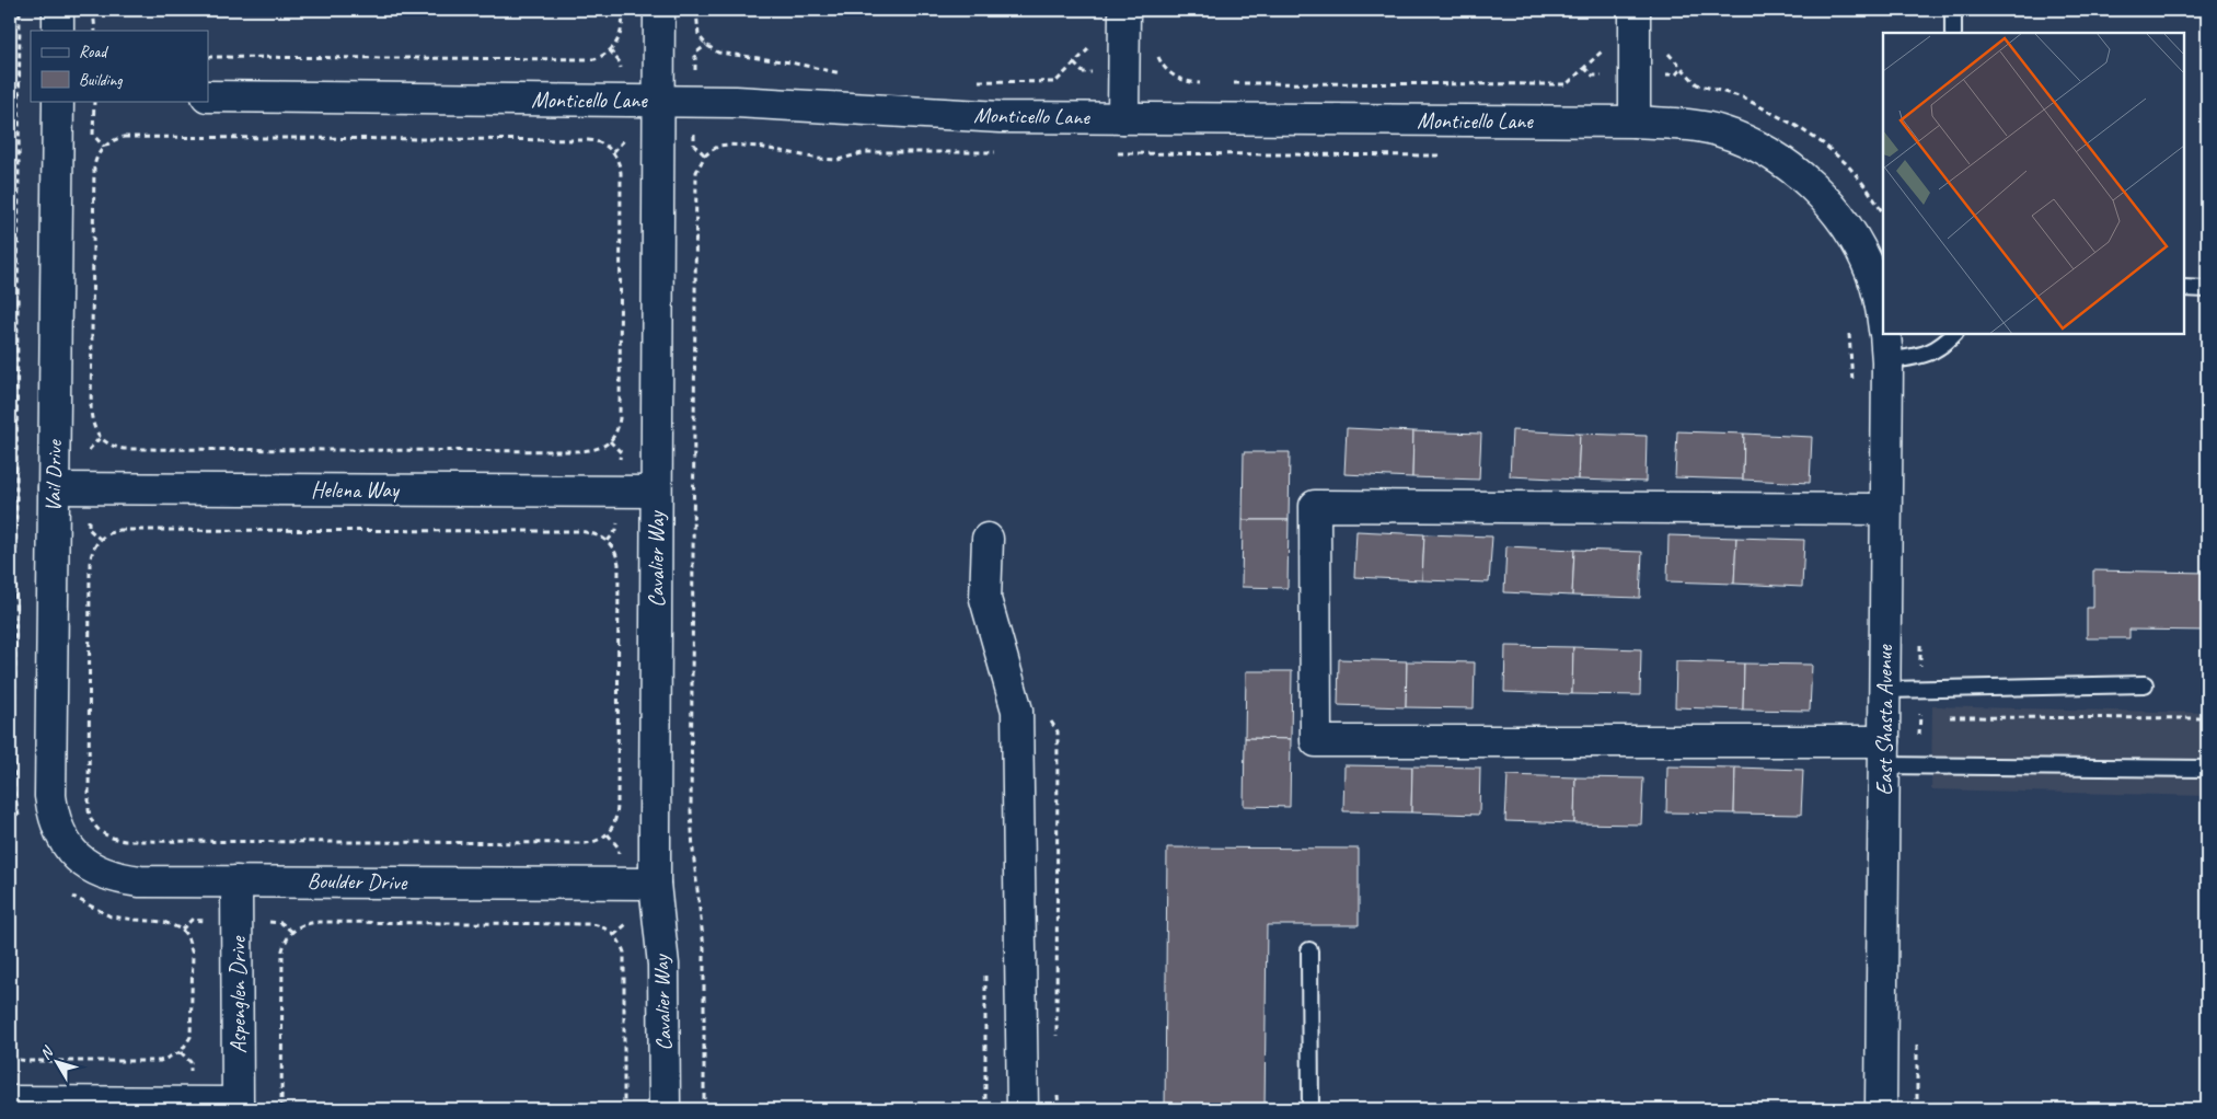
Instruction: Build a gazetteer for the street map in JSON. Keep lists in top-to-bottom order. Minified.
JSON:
{"streets":{"street":["Monticello Lane","Vail Drive","Helena Way","Cavalier Way","East Shasta Avenue","Boulder Drive","Aspenglen Drive"]},"crossings":[["Monticello Lane","Cavalier Way"],["Monticello Lane","East Shasta Avenue"],["Vail Drive","Helena Way"],["Vail Drive","Boulder Drive"],["Helena Way","Cavalier Way"],["Cavalier Way","Boulder Drive"],["Boulder Drive","Aspenglen Drive"]],"legend":["Road","Building"],"north":"top left"}
